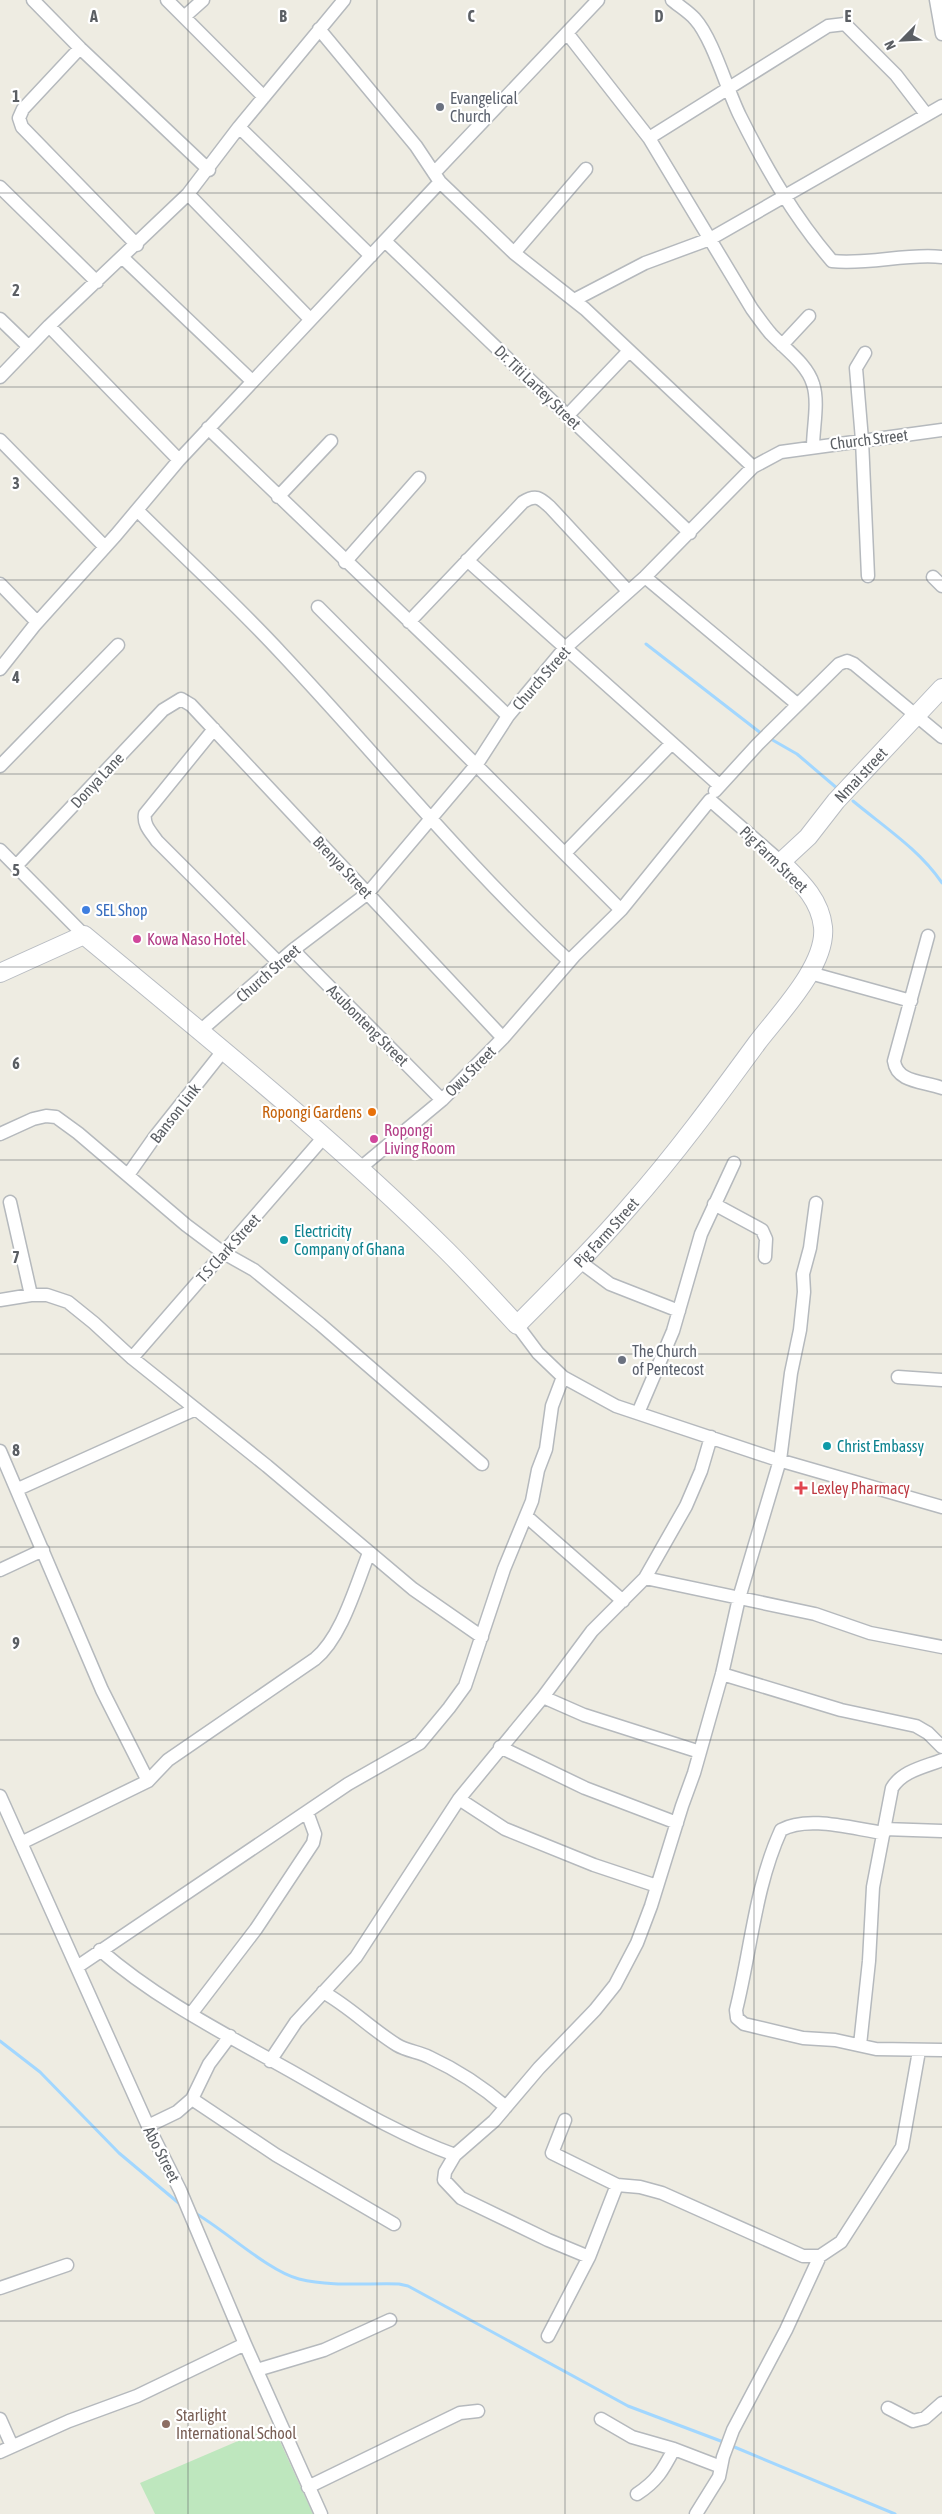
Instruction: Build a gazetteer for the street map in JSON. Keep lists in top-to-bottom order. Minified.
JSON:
{"streets":{"street":["Dr. Titi Lartey Street","Church Street","Nmai street","Donya Lane","Pig Farm Street","Brenya Street","Asubonteng Street","Owu Street","Banson Link","T.S Clark Street","Abo Street"]},"crossings":[["Dr. Titi Lartey Street","Church Street"],["Church Street","Brenya Street"],["Church Street","Asubonteng Street"],["Nmai street","Pig Farm Street"],["Donya Lane","Brenya Street"],["Brenya Street","Owu Street"],["Asubonteng Street","Owu Street"]],"places":{"other":["Evangelical Church","SEL Shop","Kowa Naso Hotel","Ropongi Gardens","Ropongi Living Room","Electricity Company of Ghana","The Church of Pentecost","Christ Embassy","Starlight International School"],"health":["Lexley Pharmacy"]},"north":"bottom left","grid":{"columns":["A","B","C","D","E"],"rows":["1","2","3","4","5","6","7","8","9"]}}
